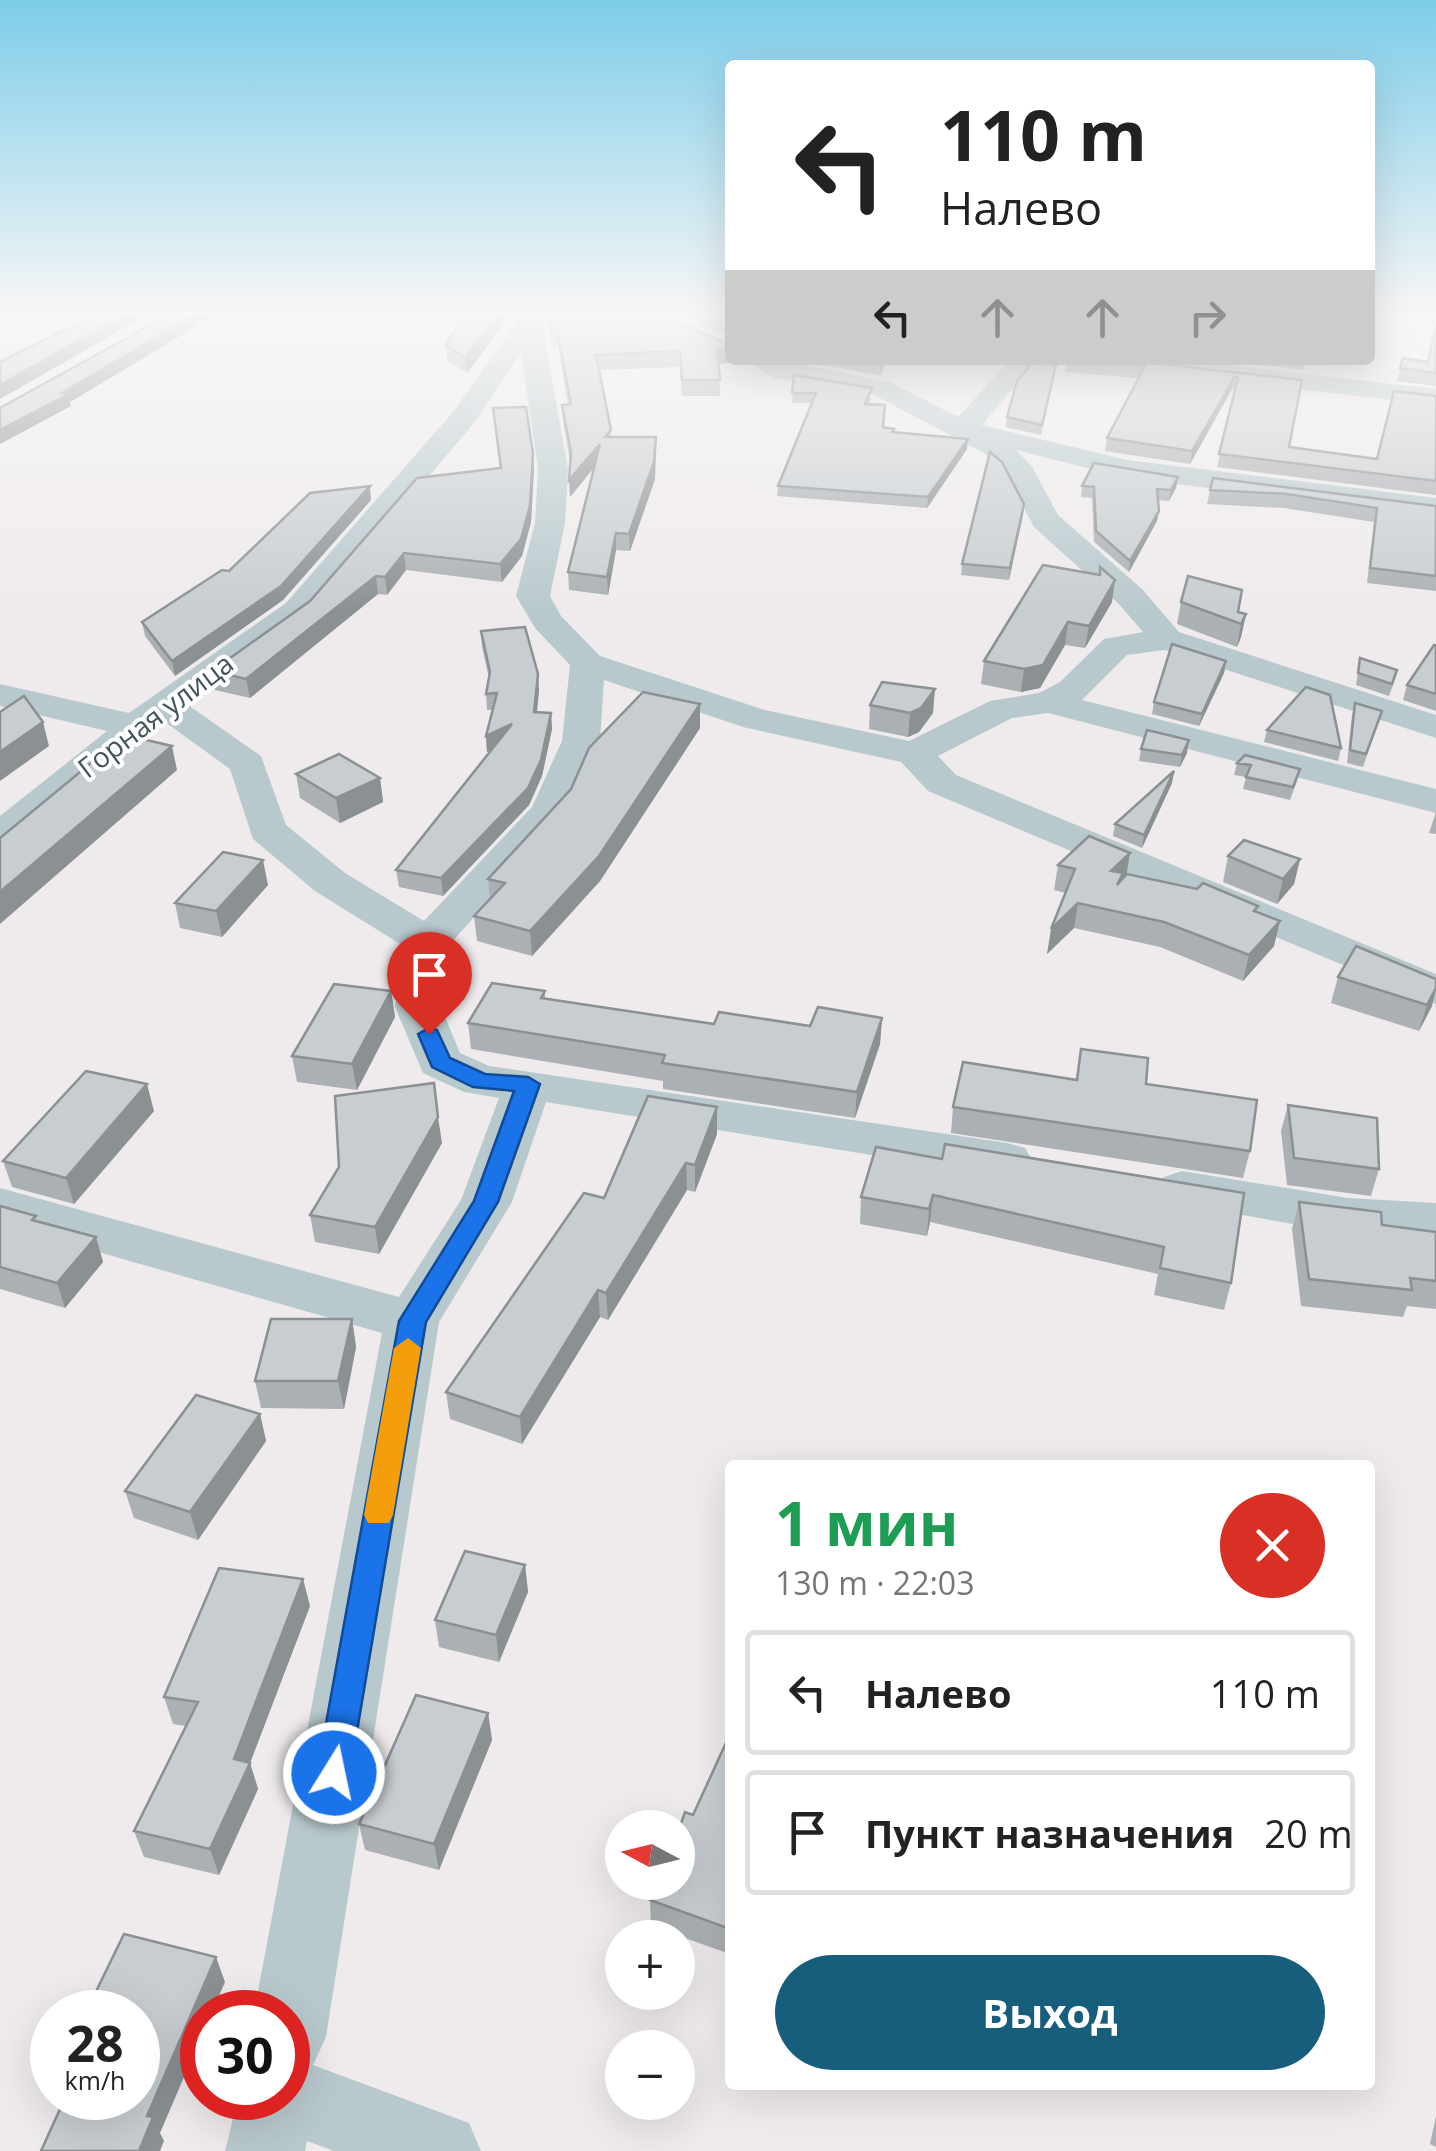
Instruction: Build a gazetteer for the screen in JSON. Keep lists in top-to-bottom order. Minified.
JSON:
{"streets":{"street":["Горная улица"]},"north":"left","page":{"turn":["110 m","Налево"],"heading":["1 мин","130 m · 22:03"],"list":[{"name":"Налево","value":"110 m"},{"name":"Пункт назначения","value":"20 m"}],"map_buttons":["+","−"],"buttons":"Выход","speed":"28 km/h","limit":"30"}}
